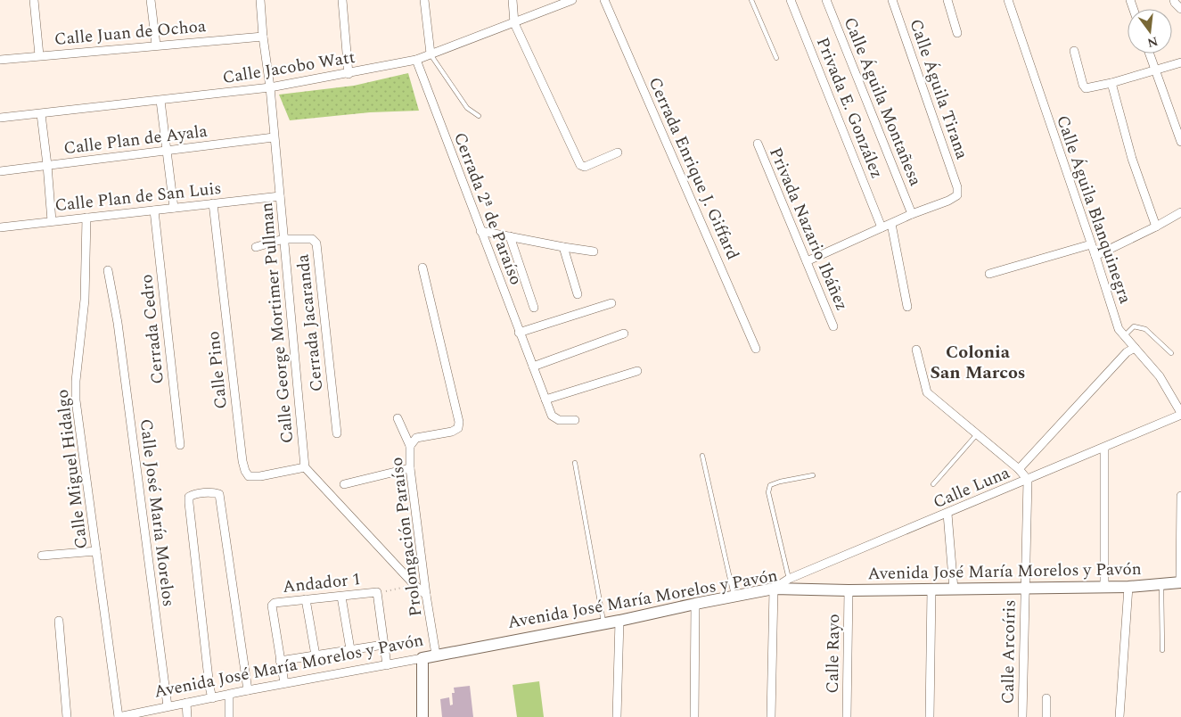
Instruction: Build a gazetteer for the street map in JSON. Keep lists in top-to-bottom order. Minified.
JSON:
{"streets":{"street":["Calle Juan de Ochoa","Calle Jacobo Watt","Calle Águila Tirana","Calle Águila Montañesa","Privada E. González","Calle Plan de Ayala","Cerrada Enrique J. Giffard","Calle Plan de San Luis","Cerrada 2ª de Paraíso","Calle Águila Blanquinegra","Privada Nazario Ibáñez","Calle George Mortimer Pullman","Cerrada Jacaranda","Cerrada Cedro","Calle Pino","Calle Miguel Hidalgo","Calle Luna","Calle José María Morelos","Prolongación Paraíso","Avenida José María Morelos y Pavón","Andador 1","Calle Arcoíris","Calle Rayo"]},"crossings":[["Calle Juan de Ochoa","Calle George Mortimer Pullman"],["Calle Jacobo Watt","Cerrada 2ª de Paraíso"],["Calle Jacobo Watt","Calle George Mortimer Pullman"],["Calle Águila Tirana","Calle Águila Montañesa"],["Calle Plan de Ayala","Calle George Mortimer Pullman"],["Calle Plan de San Luis","Calle George Mortimer Pullman"],["Calle Plan de San Luis","Cerrada Cedro"],["Calle Plan de San Luis","Calle Pino"],["Calle Plan de San Luis","Calle Miguel Hidalgo"],["Calle Águila Blanquinegra","Calle Luna"],["Calle George Mortimer Pullman","Cerrada Jacaranda"],["Calle George Mortimer Pullman","Calle Pino"],["Calle Miguel Hidalgo","Avenida José María Morelos y Pavón"],["Calle Luna","Avenida José María Morelos y Pavón"],["Calle Luna","Calle Arcoíris"],["Calle José María Morelos","Avenida José María Morelos y Pavón"],["Prolongación Paraíso","Avenida José María Morelos y Pavón"],["Avenida José María Morelos y Pavón","Calle Arcoíris"],["Avenida José María Morelos y Pavón","Calle Rayo"]],"districts":["Colonia San Marcos"],"north":"bottom"}
